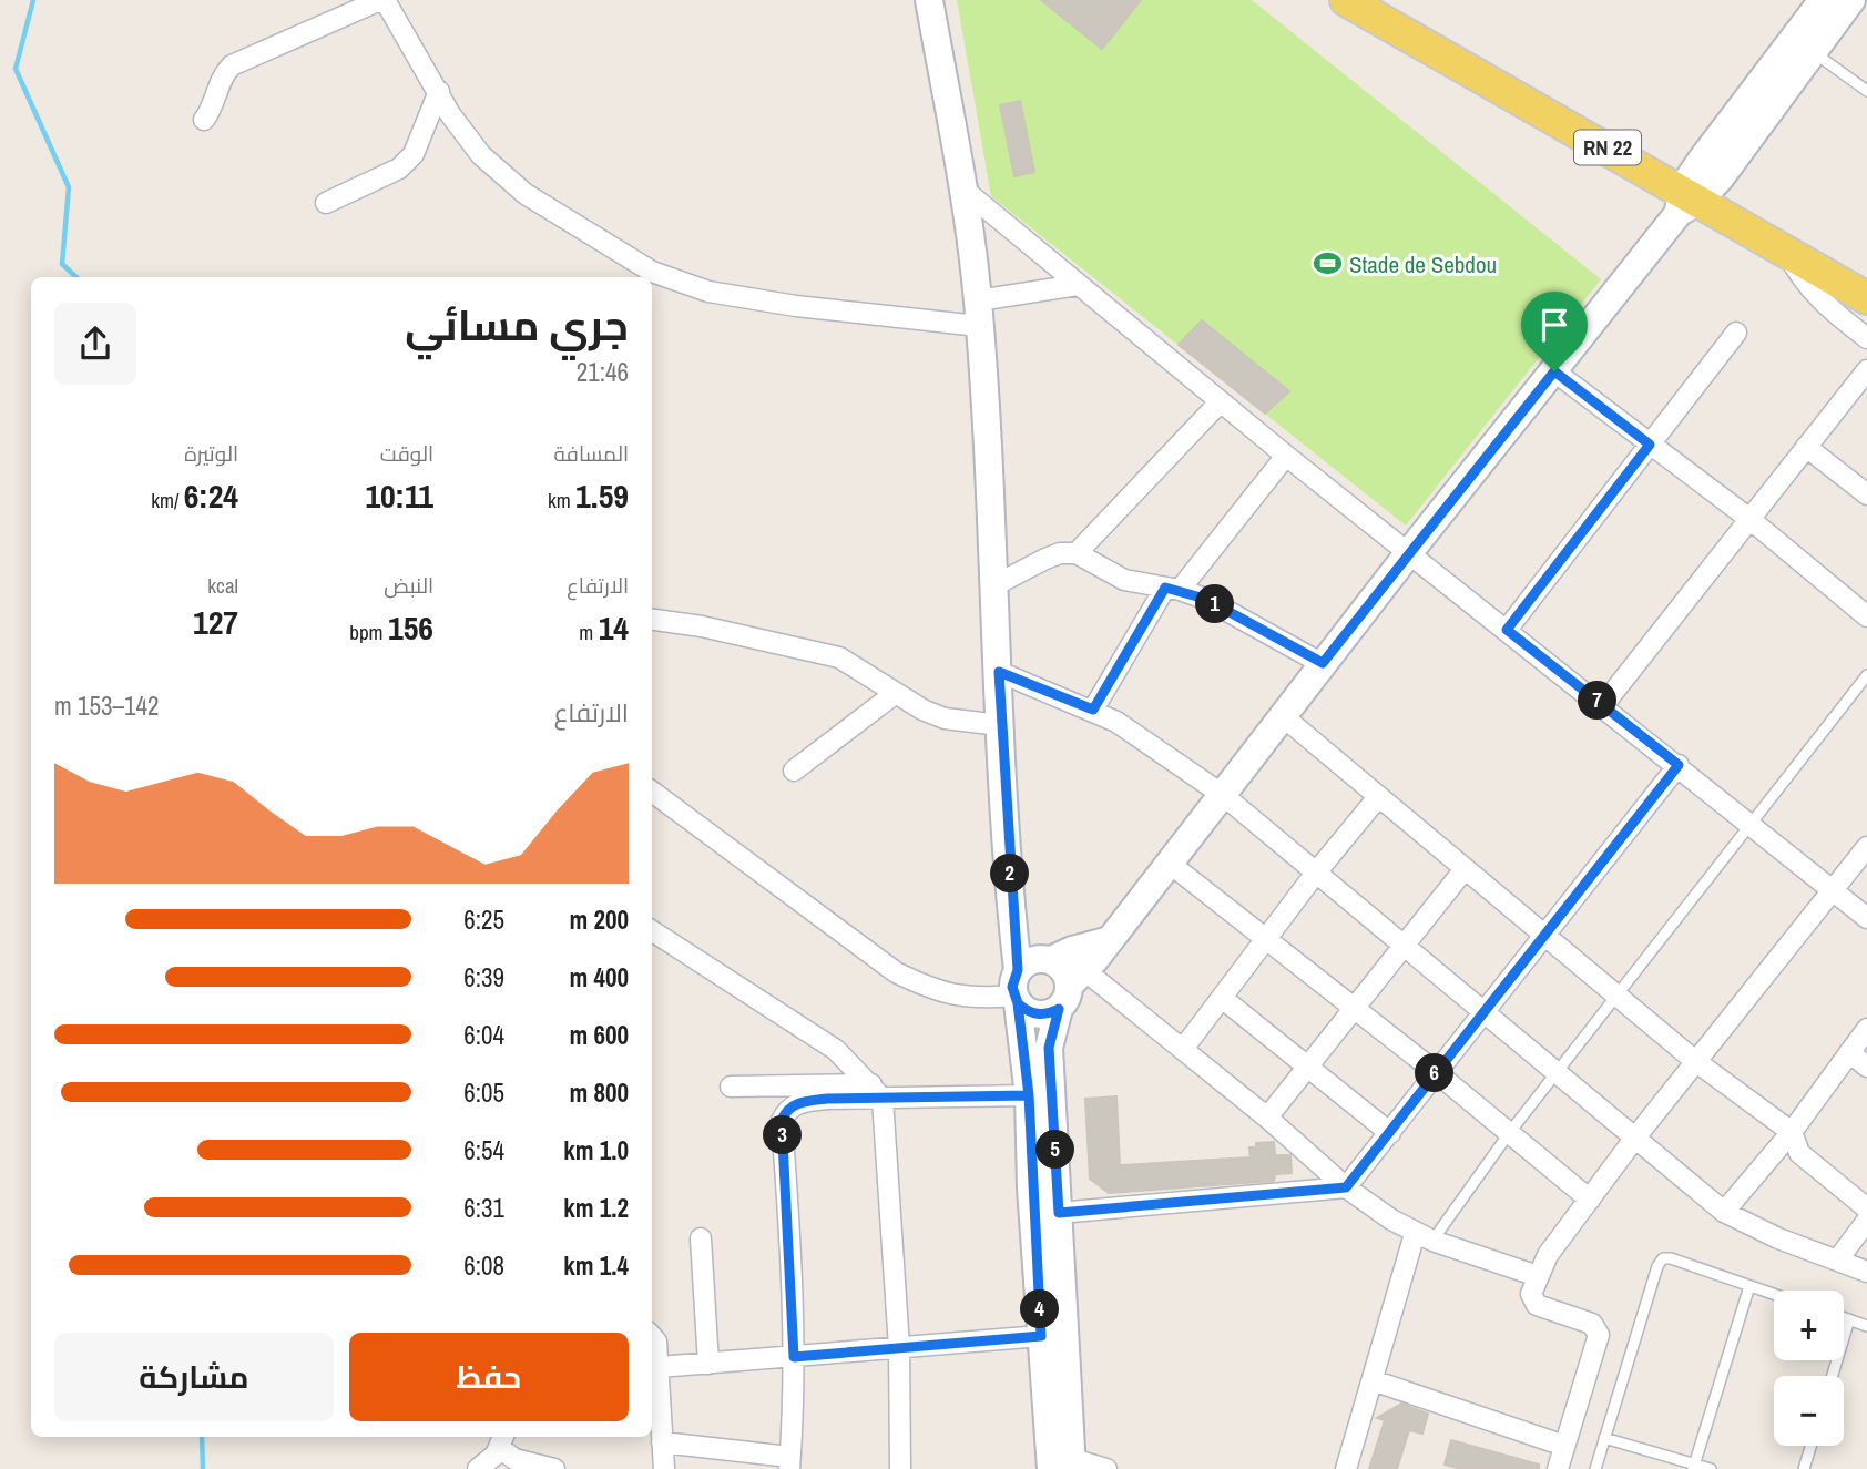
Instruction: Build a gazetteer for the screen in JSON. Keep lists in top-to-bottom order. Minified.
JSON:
{"streets":{"main road":["RN 22"]},"places":{"sports":["Stade de Sebdou"]},"page":{"heading":["جري مسائي","21:46"],"stats":[["المسافة","1.59 km"],["الوقت","10:11"],["الوتيرة","6:24 /km"],["الارتفاع","14 m"],["النبض","156 bpm"],["kcal","127"]],"pins":["1","7","2","6","3","5","4"],"chart":["الارتفاع","142–153 m"],"list":[{"name":"200 m","note":"6:25"},{"name":"400 m","note":"6:39"},{"name":"600 m","note":"6:04"},{"name":"800 m","note":"6:05"},{"name":"1.0 km","note":"6:54"},{"name":"1.2 km","note":"6:31"},{"name":"1.4 km","note":"6:08"}],"map_buttons":["+","−"],"buttons":["حفظ","مشاركة"]}}
